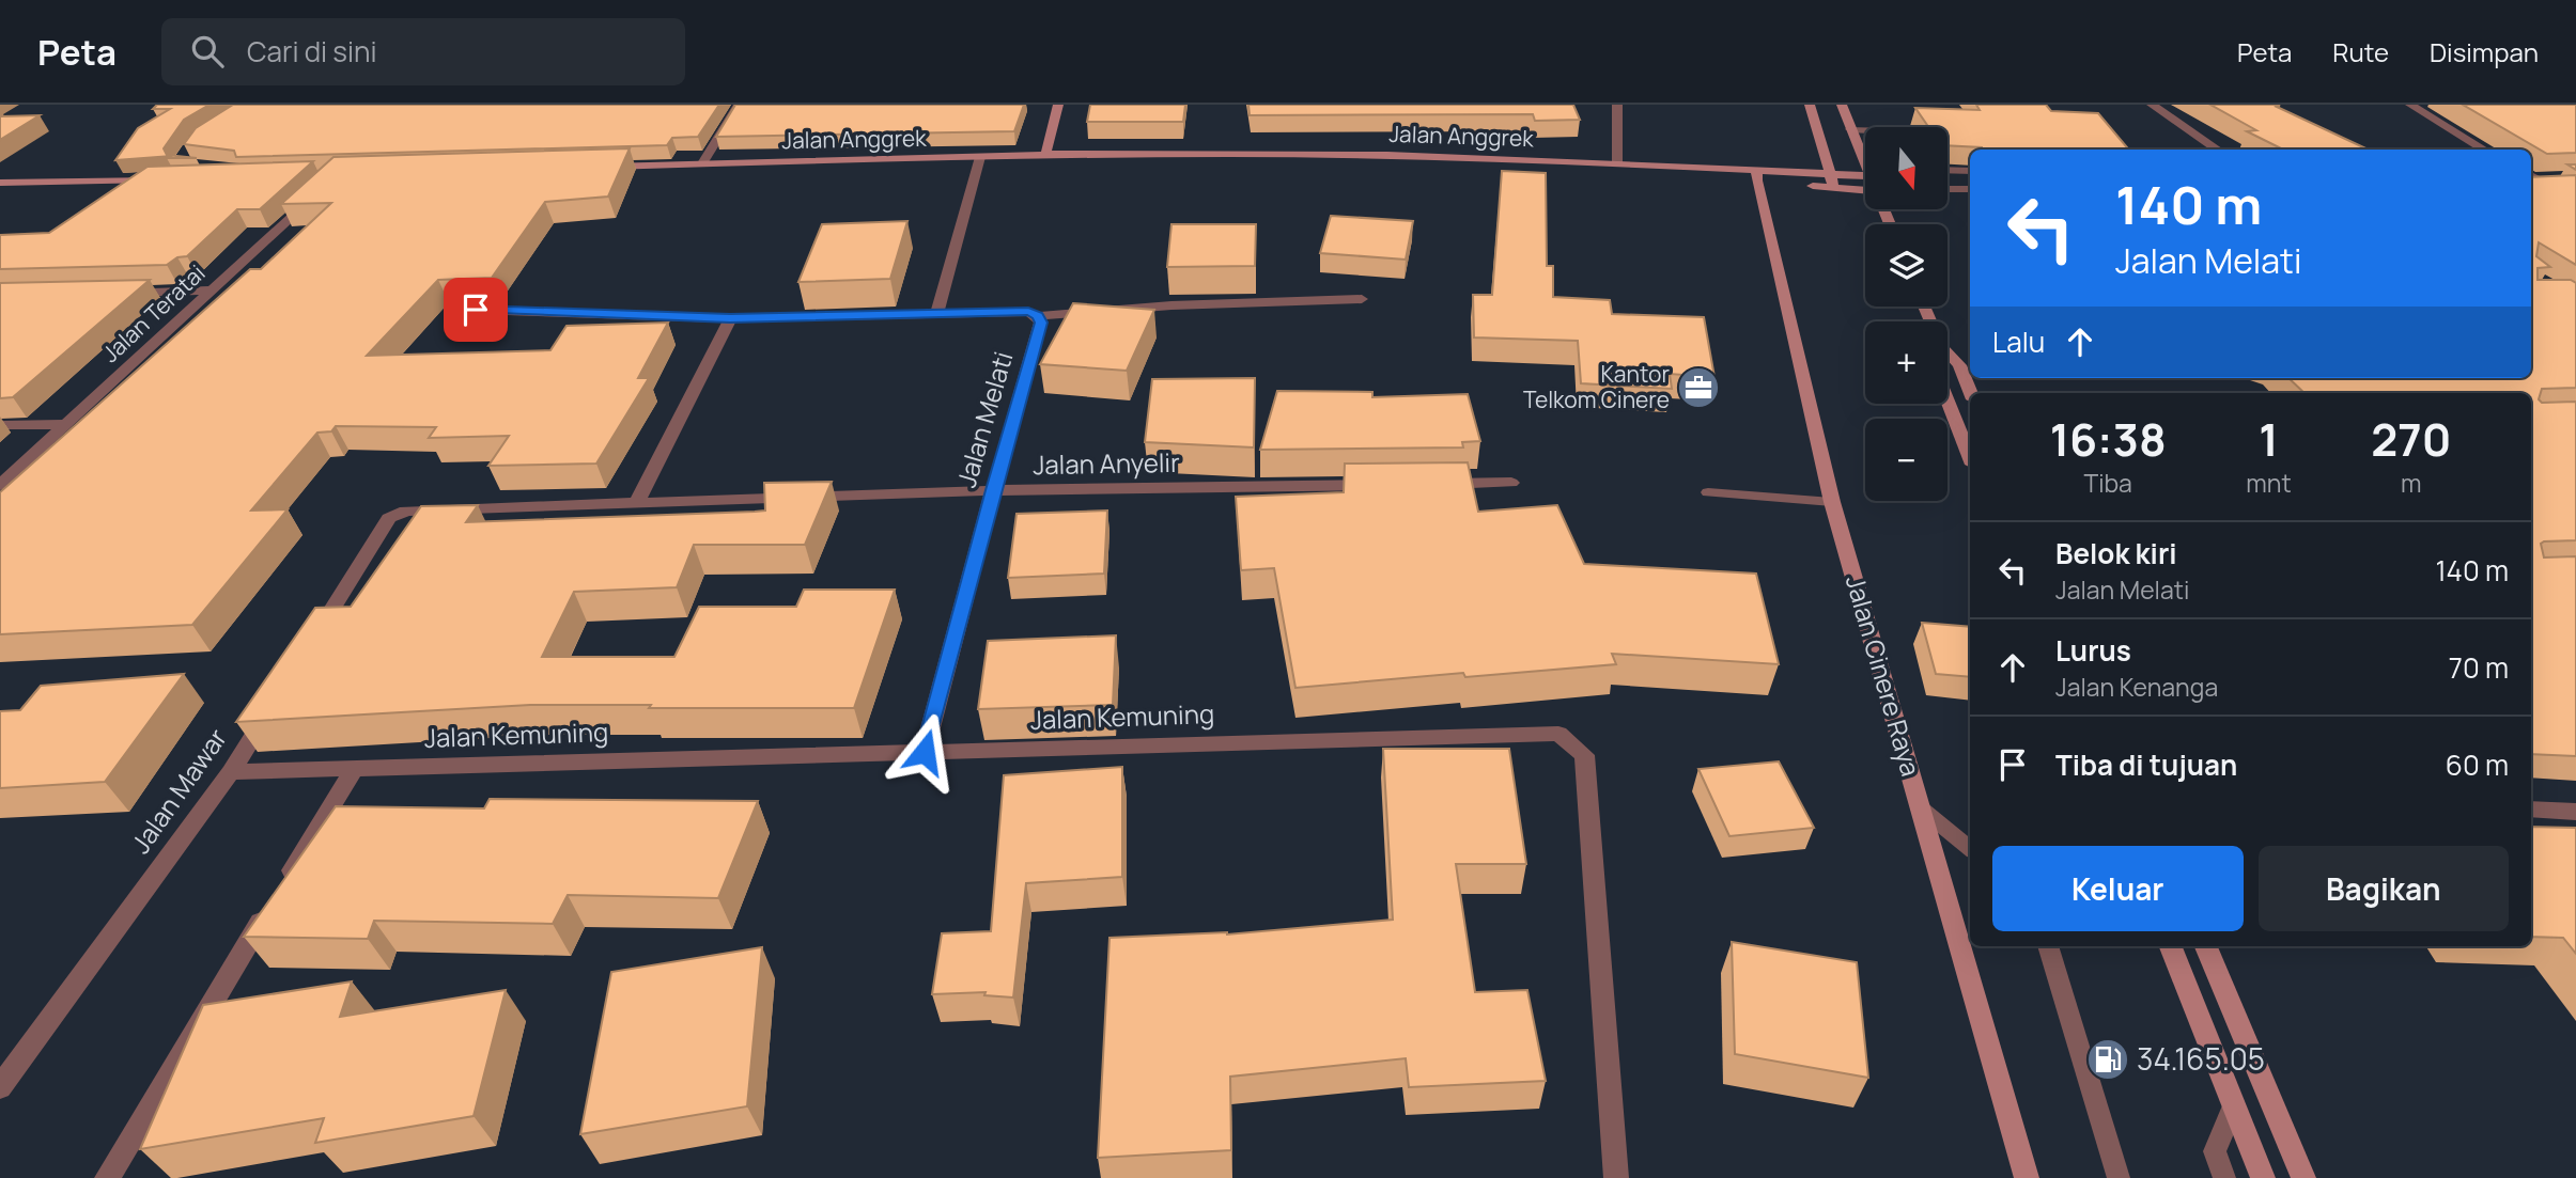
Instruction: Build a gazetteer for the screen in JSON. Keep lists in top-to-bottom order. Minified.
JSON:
{"streets":{"main road":["Jalan Anggrek","Jalan Cinere Raya"],"street":["Jalan Teratai","Jalan Melati","Jalan Anyelir","Jalan Kemuning","Jalan Mawar"]},"crossings":[["Jalan Anggrek","Jalan Cinere Raya"],["Jalan Melati","Jalan Anyelir"],["Jalan Melati","Jalan Kemuning"],["Jalan Kemuning","Jalan Mawar"]],"places":{"office":["Kantor Telkom Cinere"],"fuel station":["34.165.05"]},"north":"bottom","page":{"header":"Peta","search":"Cari di sini","nav":["Peta","Rute","Disimpan"],"map_buttons":["+","−"],"turn":["140 m","Jalan Melati"],"then":"Lalu","eta":["16:38","Tiba","1","mnt","270","m"],"list":[{"name":"Belok kiri","note":"Jalan Melati","value":"140 m"},{"name":"Lurus","note":"Jalan Kenanga","value":"70 m"},{"name":"Tiba di tujuan","value":"60 m"}],"buttons":["Keluar","Bagikan"]}}
